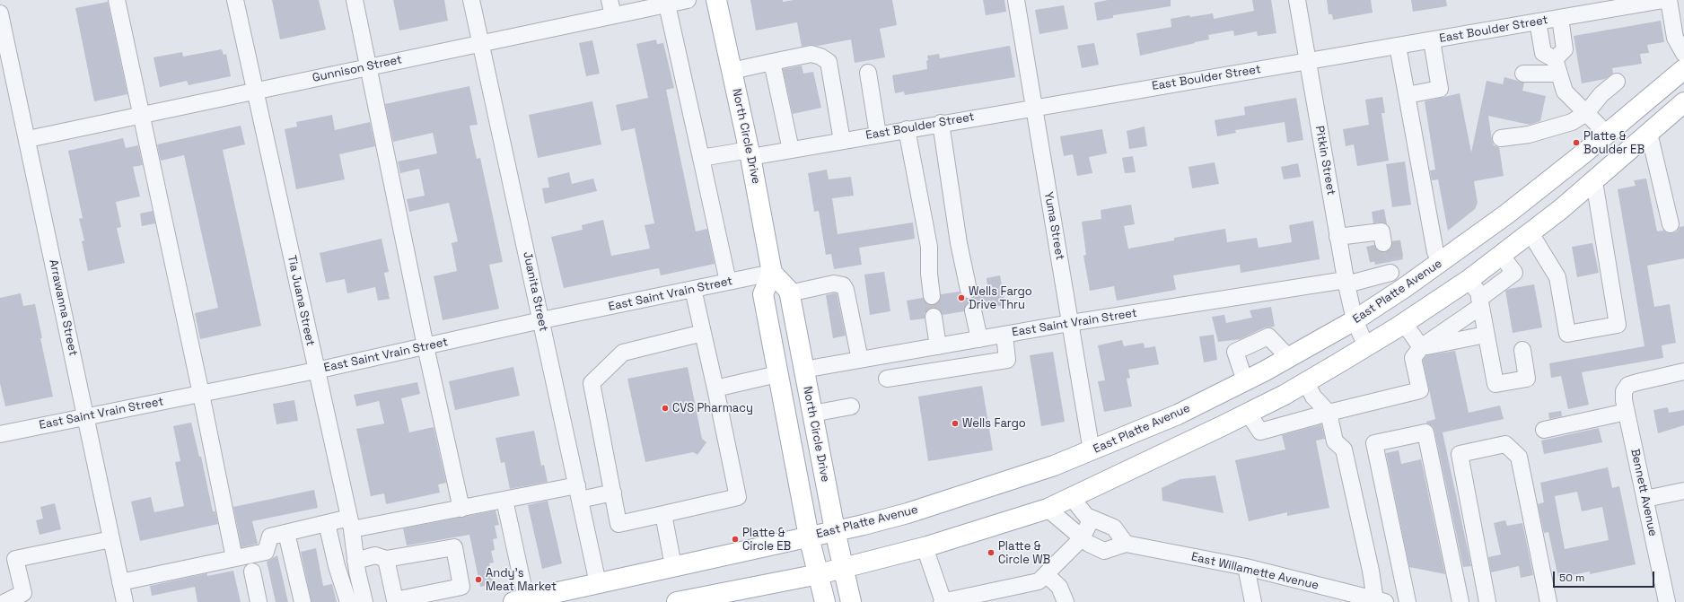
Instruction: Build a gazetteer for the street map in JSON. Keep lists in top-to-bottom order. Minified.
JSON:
{"streets":{"main road":["North Circle Drive","East Platte Avenue"],"street":["East Boulder Street","Gunnison Street","Pitkin Street","Yuma Street","Juanita Street","East Saint Vrain Street","Tia Juana Street","Arrawanna Street","Bennett Avenue","East Willamette Avenue"]},"crossings":[["East Boulder Street","North Circle Drive"],["East Boulder Street","Pitkin Street"],["East Boulder Street","Yuma Street"],["Gunnison Street","Juanita Street"],["Gunnison Street","Tia Juana Street"],["Gunnison Street","Arrawanna Street"],["North Circle Drive","East Platte Avenue"],["North Circle Drive","East Saint Vrain Street"],["Pitkin Street","East Platte Avenue"],["Pitkin Street","East Saint Vrain Street"],["Yuma Street","East Platte Avenue"],["Yuma Street","East Saint Vrain Street"],["Juanita Street","East Platte Avenue"],["Juanita Street","East Saint Vrain Street"],["East Platte Avenue","East Saint Vrain Street"],["East Saint Vrain Street","Tia Juana Street"],["East Saint Vrain Street","Arrawanna Street"]],"places":["Platte & Boulder EB","Wells Fargo Drive Thru","CVS Pharmacy","Wells Fargo","Platte & Circle EB","Platte & Circle WB","Andy's Meat Market"],"scale_bar":"50 m"}
